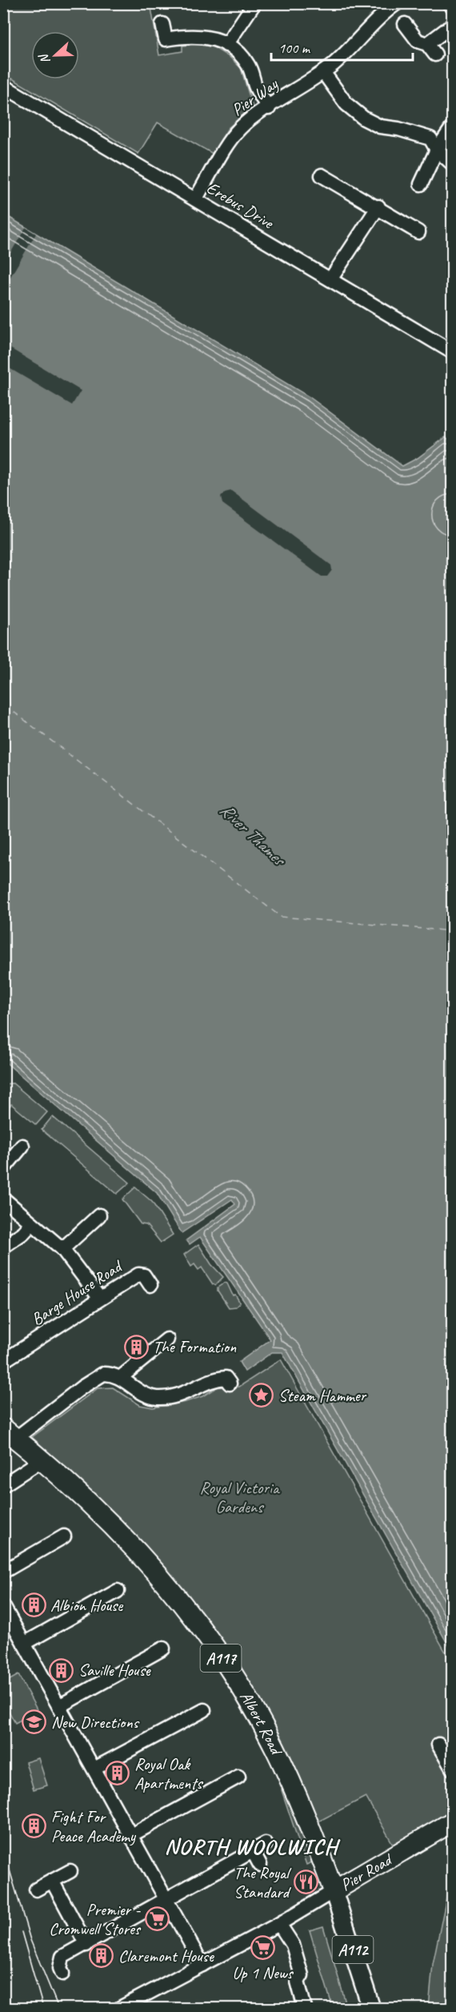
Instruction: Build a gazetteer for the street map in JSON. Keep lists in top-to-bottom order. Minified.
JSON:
{"streets":{"highway":["A117","Albert Road","Pier Road"],"main road":["A112"],"street":["Pier Way","Erebus Drive","Barge House Road"]},"crossings":[["Pier Way","Erebus Drive"],["Albert Road","Pier Road"]],"districts":["NORTH WOOLWICH"],"water":["River Thames"],"parks":["Royal Victoria Gardens"],"places":{"building":["The Formation","Albion House","Saville House","Royal Oak Apartments","Fight For Peace Academy","Claremont House"],"place":["Steam Hammer"],"school or university":["New Directions"],"restaurant":["The Royal Standard"],"supermarket":["Premier - Cromwell Stores","Up 1 News"]},"scale_bar":"100 m","north":"left"}
